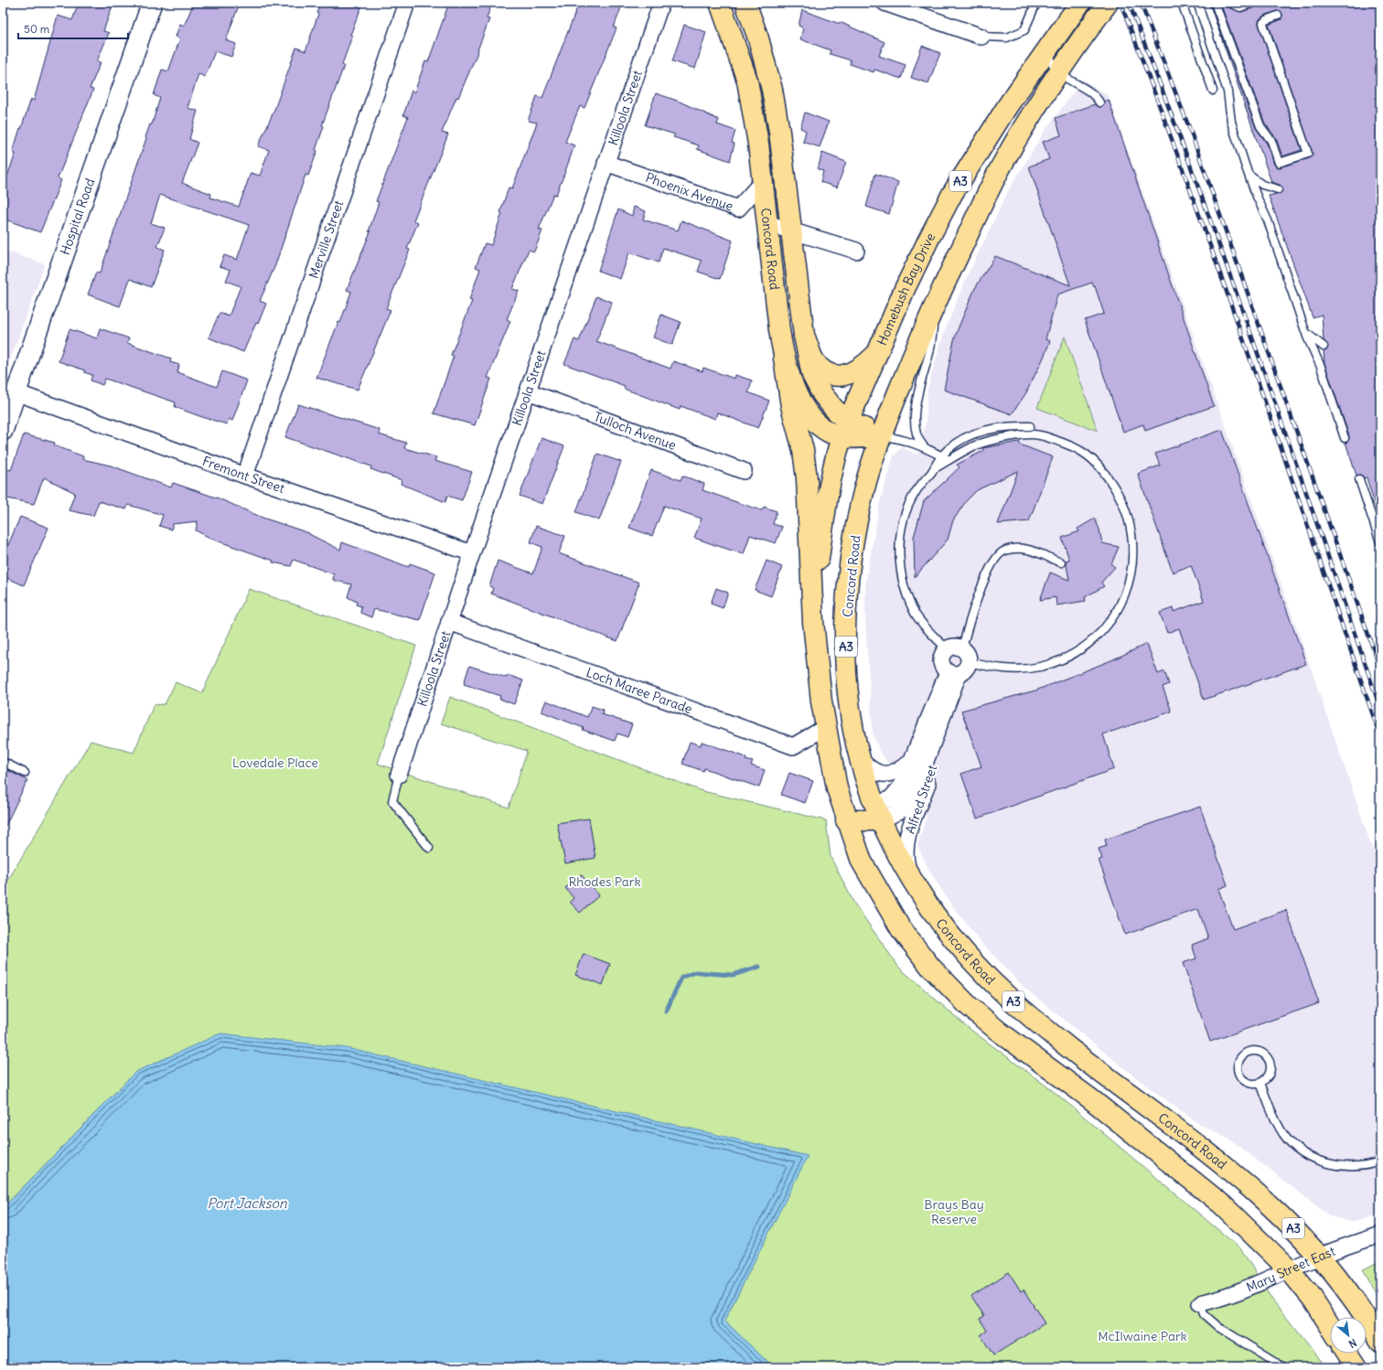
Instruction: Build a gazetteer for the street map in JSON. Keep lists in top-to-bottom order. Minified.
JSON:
{"streets":{"main road":["A3","Concord Road","Homebush Bay Drive"],"street":["Killoola Street","Phoenix Avenue","Hospital Road","Merville Street","Tulloch Avenue","Fremont Street","Loch Maree Parade","Alfred Street","Mary Street East"]},"crossings":[["Killoola Street","Phoenix Avenue"],["Killoola Street","Tulloch Avenue"],["Killoola Street","Fremont Street"],["Killoola Street","Loch Maree Parade"],["A3","Concord Road"],["A3","Homebush Bay Drive"],["A3","Loch Maree Parade"],["A3","Mary Street East"],["Phoenix Avenue","Concord Road"],["Hospital Road","Fremont Street"],["Merville Street","Fremont Street"],["Concord Road","Homebush Bay Drive"],["Concord Road","Alfred Street"],["Concord Road","Mary Street East"]],"water":["Port Jackson"],"parks":["Lovedale Place","Rhodes Park","Brays Bay Reserve","McIlwaine Park"],"scale_bar":"50 m","north":"bottom right"}
